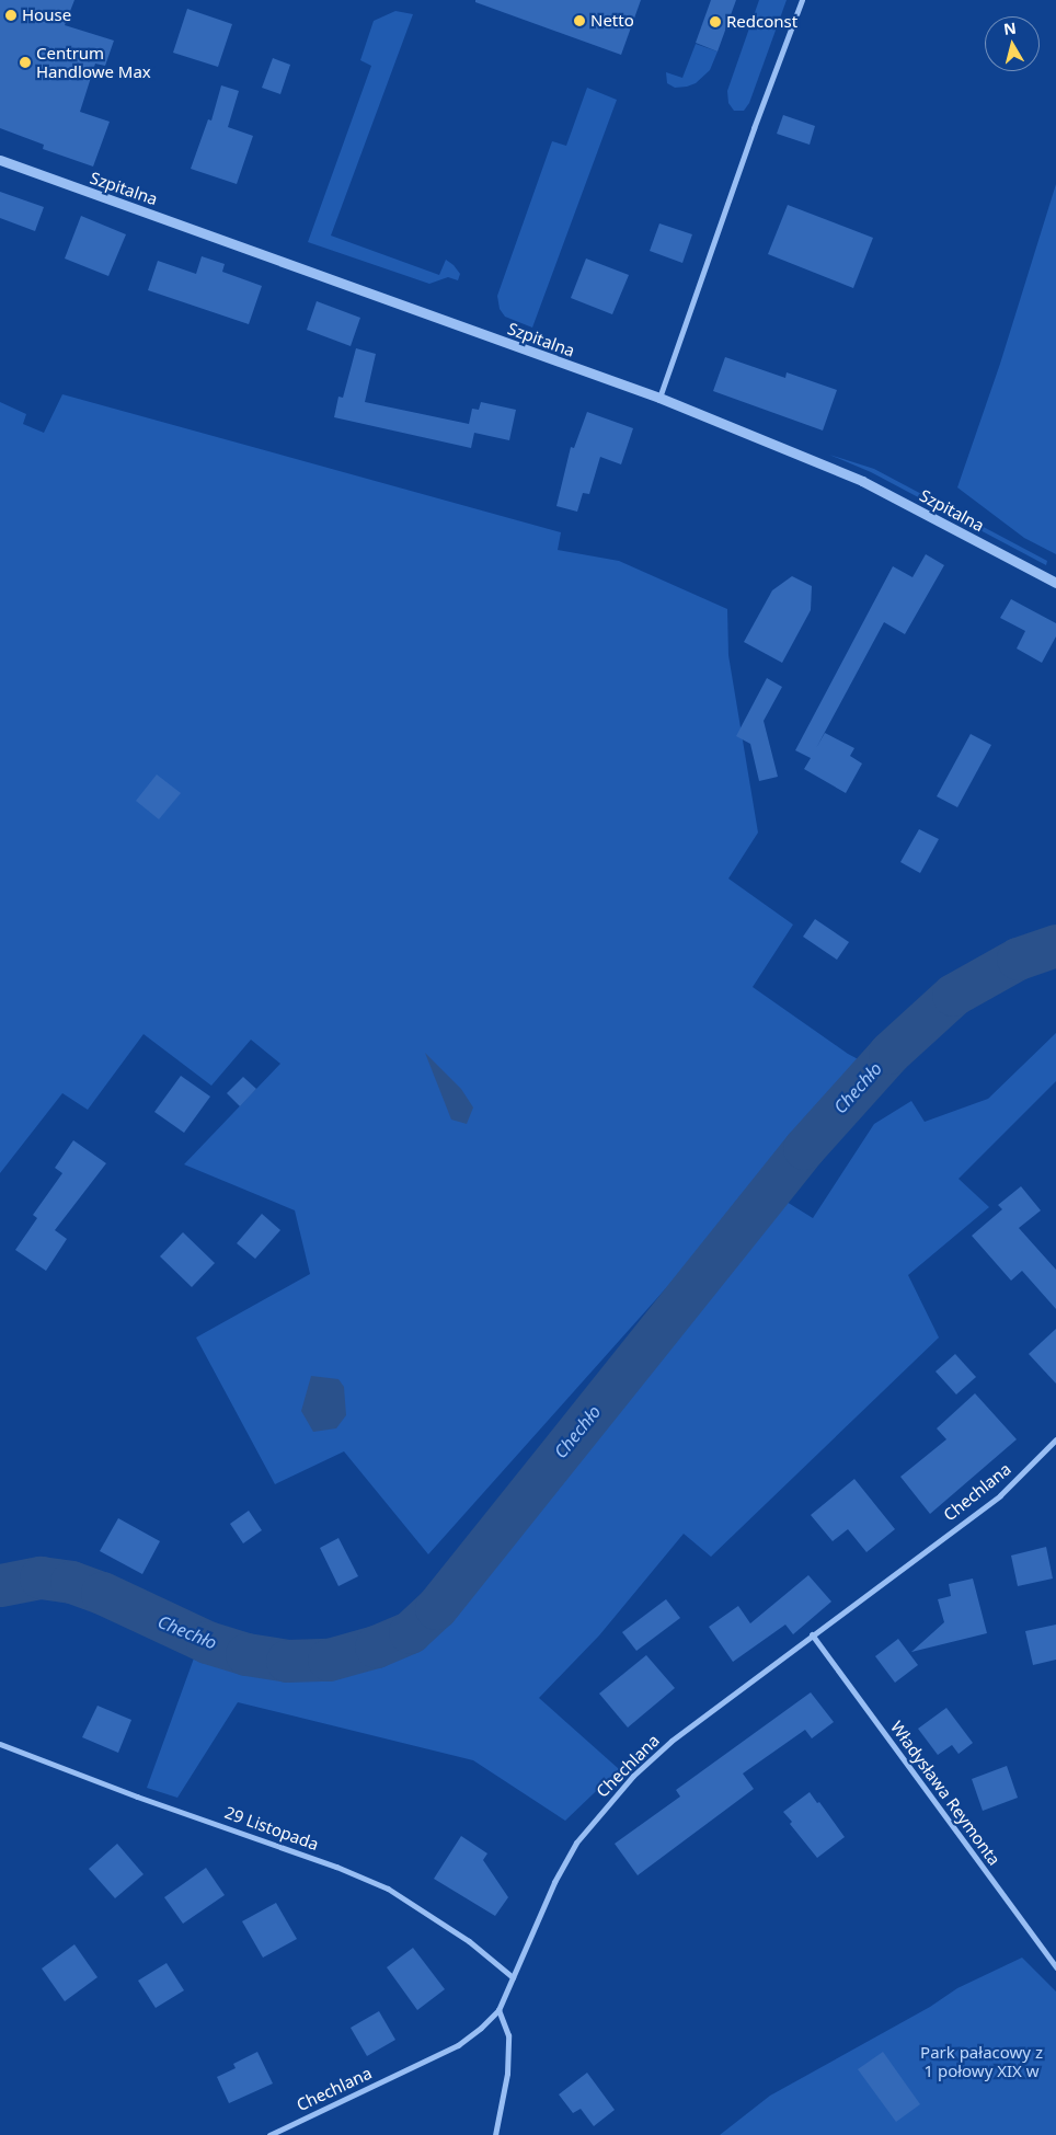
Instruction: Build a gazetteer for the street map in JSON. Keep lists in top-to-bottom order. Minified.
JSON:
{"streets":{"street":["Szpitalna","Chechlana","Władysława Reymonta","29 Listopada"]},"crossings":[["Chechlana","Władysława Reymonta"],["Chechlana","29 Listopada"]],"water":["Chechło"],"parks":["Park pałacowy z 1 połowy XIX w"],"places":["House","Netto","Redconst","Centrum Handlowe Max"],"north":"top"}
